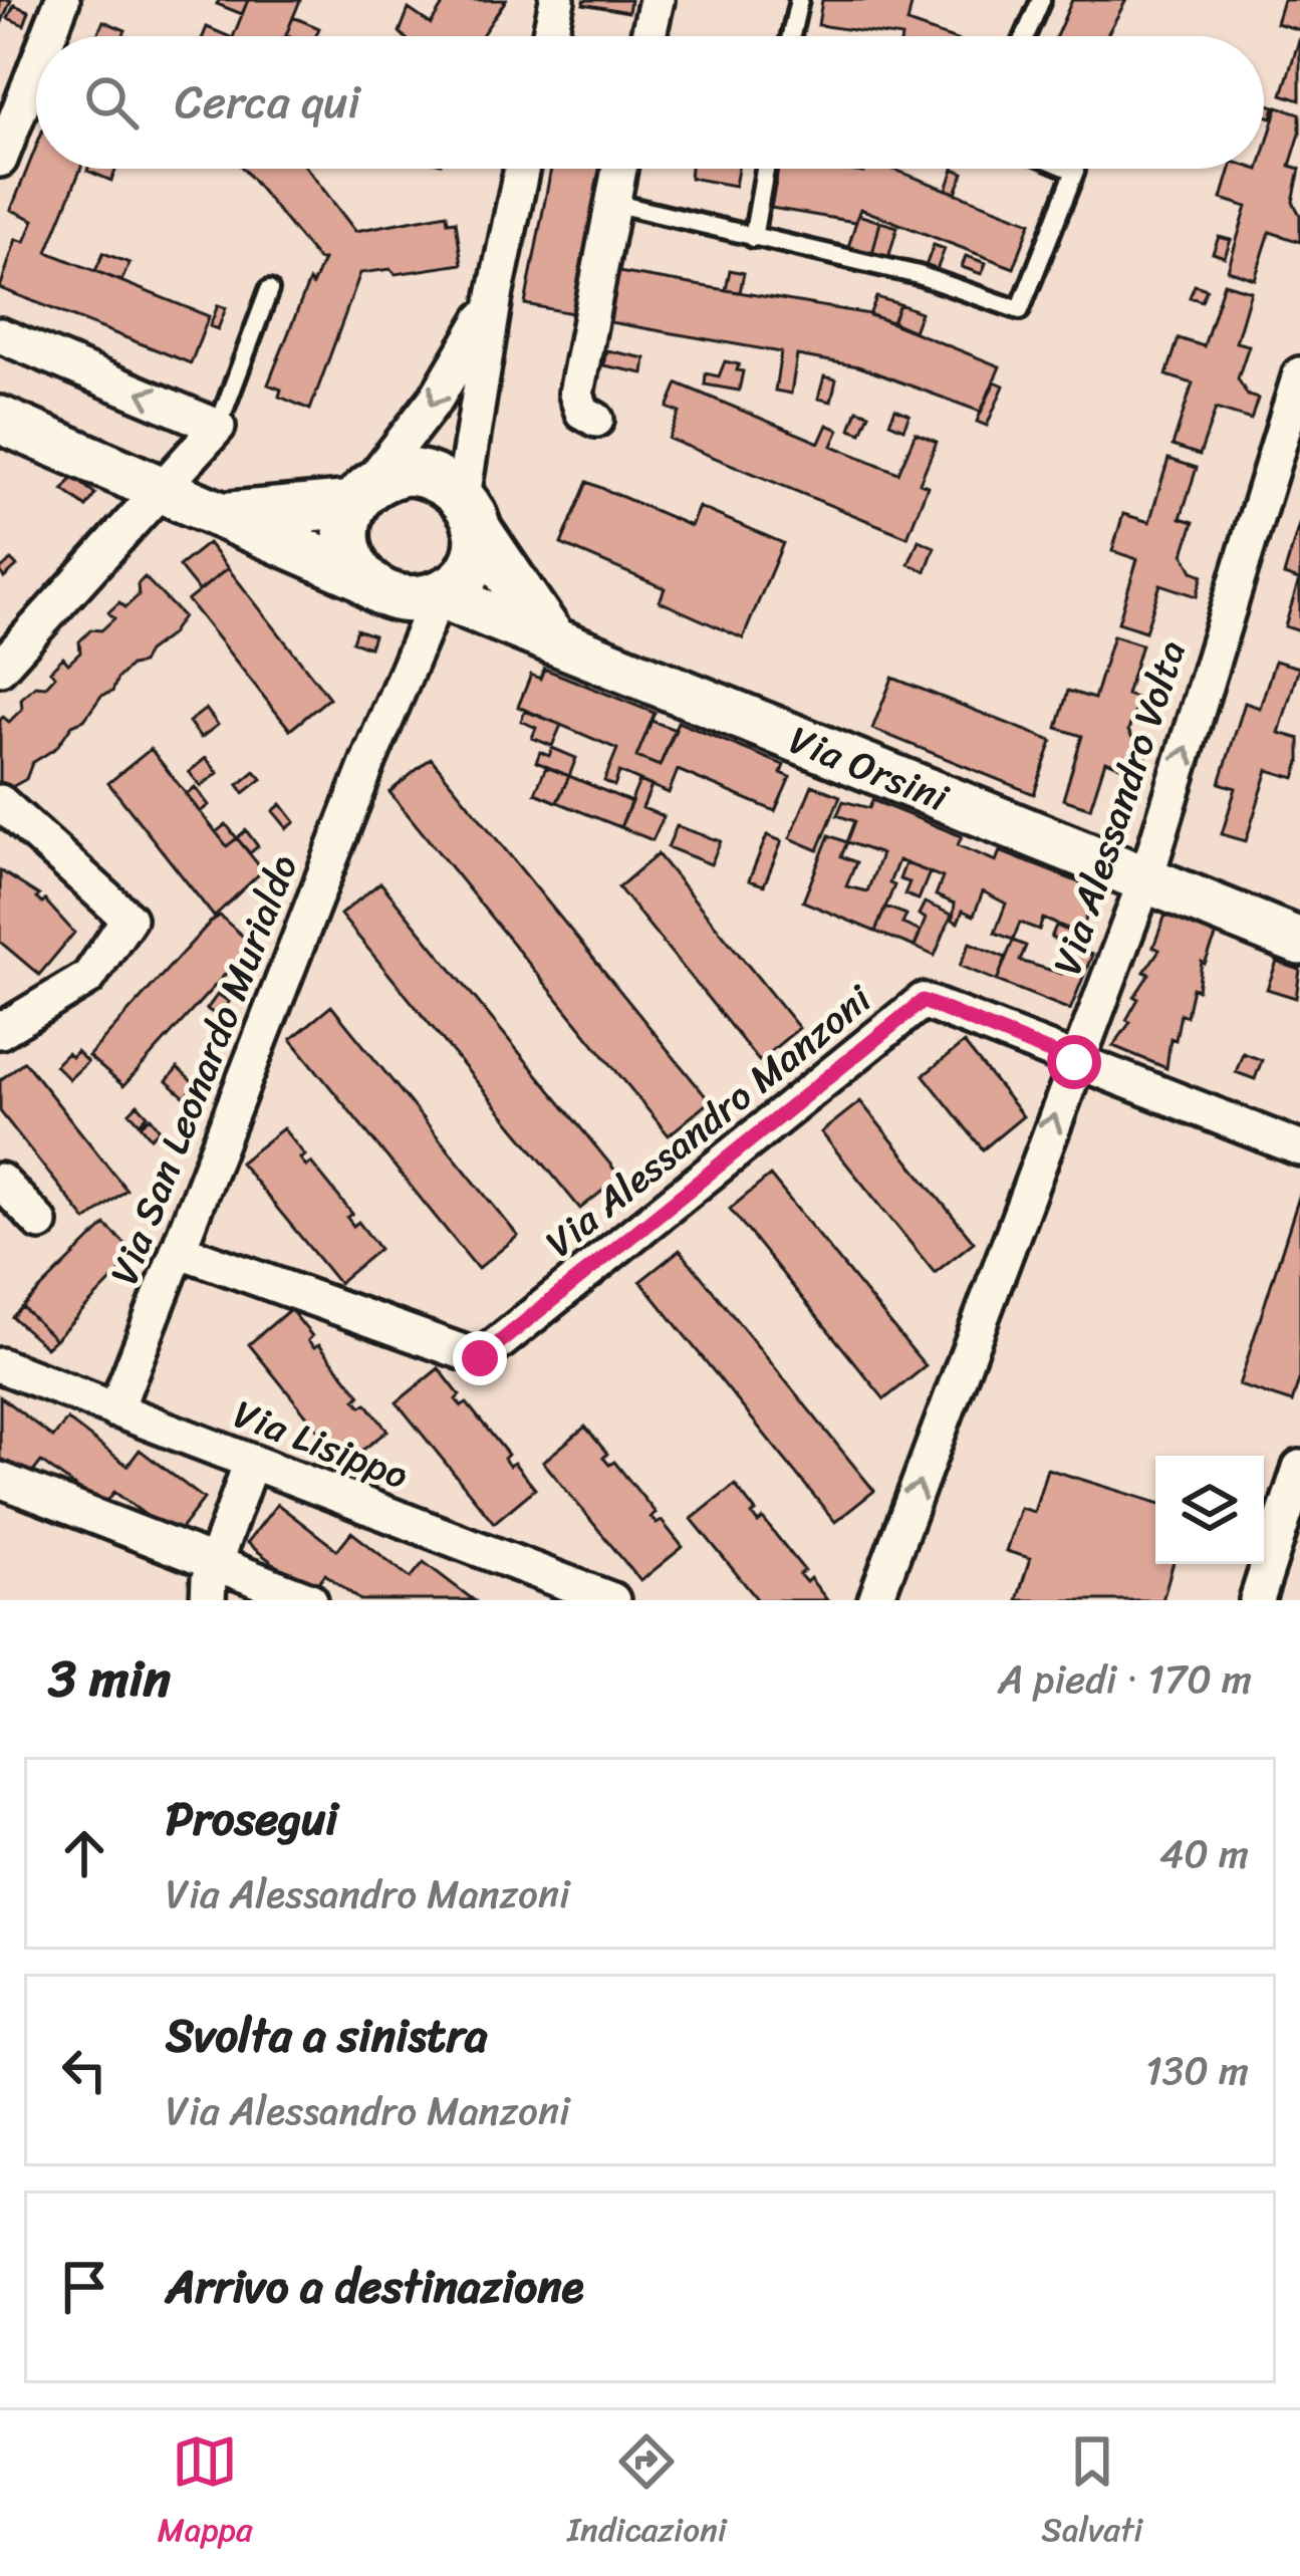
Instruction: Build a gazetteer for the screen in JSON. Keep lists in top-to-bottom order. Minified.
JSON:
{"streets":{"main road":["Via Orsini"],"street":["Via Alessandro Volta","Via San Leonardo Murialdo","Via Alessandro Manzoni","Via Lisippo"]},"crossings":[["Via Orsini","Via Alessandro Volta"],["Via Orsini","Via San Leonardo Murialdo"],["Via Alessandro Volta","Via Alessandro Manzoni"],["Via San Leonardo Murialdo","Via Alessandro Manzoni"],["Via San Leonardo Murialdo","Via Lisippo"]],"one_way":["Via Alessandro Volta"],"page":{"search":"Cerca qui","heading":["3 min","A piedi · 170 m"],"list":[["Prosegui","Via Alessandro Manzoni","40 m"],["Svolta a sinistra","Via Alessandro Manzoni","130 m"],"Arrivo a destinazione"],"nav":["Mappa","Indicazioni","Salvati"]}}
